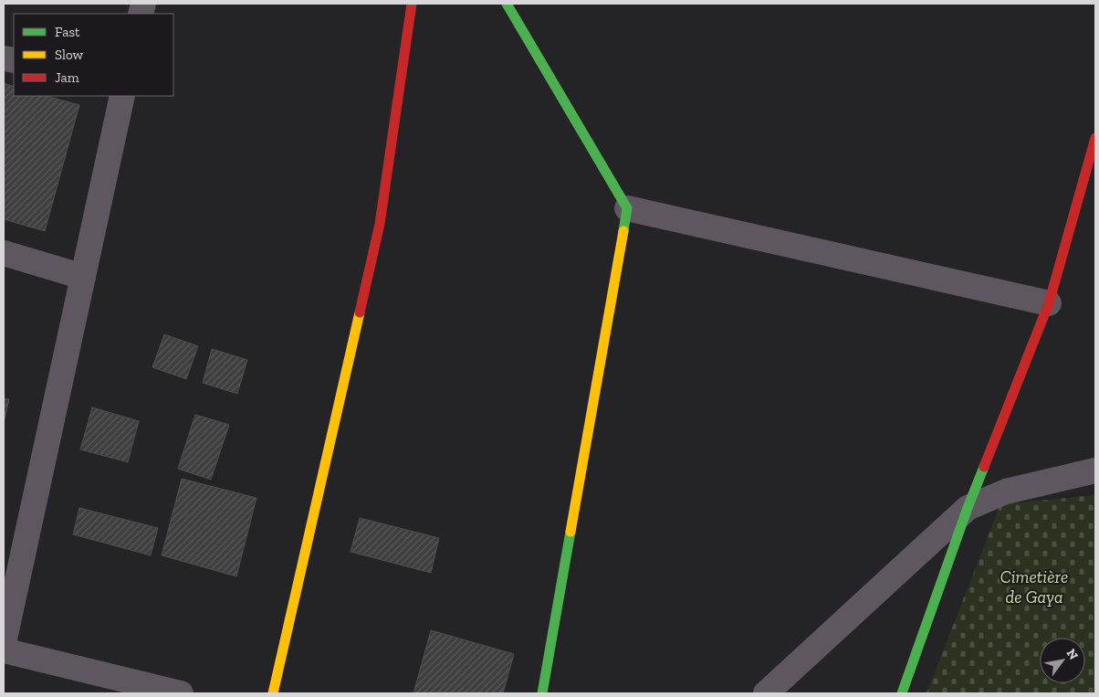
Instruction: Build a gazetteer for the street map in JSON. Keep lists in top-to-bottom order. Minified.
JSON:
{"parks":["Cimetière de Gaya"],"legend":["Fast","Slow","Jam"],"north":"top right"}
